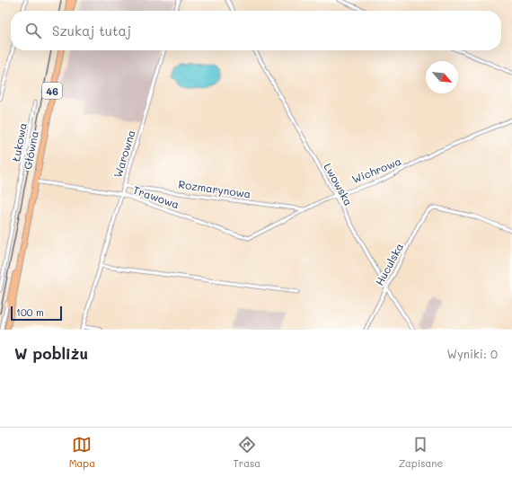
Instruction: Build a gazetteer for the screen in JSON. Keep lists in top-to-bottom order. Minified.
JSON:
{"streets":{"main road":["46","Główna"],"street":["Łukowa","Warowna","Wichrowa","Lwowska","Rozmarynowa","Trawowa","Huculska"]},"crossings":[["Główna","Trawowa"],["Warowna","Rozmarynowa"],["Warowna","Trawowa"],["Wichrowa","Lwowska"],["Wichrowa","Rozmarynowa"],["Wichrowa","Trawowa"],["Lwowska","Huculska"]],"scale_bar":"100 m","north":"bottom right","page":{"search":"Szukaj tutaj","scale":"100 m","heading":["W pobliżu","Wyniki: 0"],"nav":["Mapa","Trasa","Zapisane"]}}
